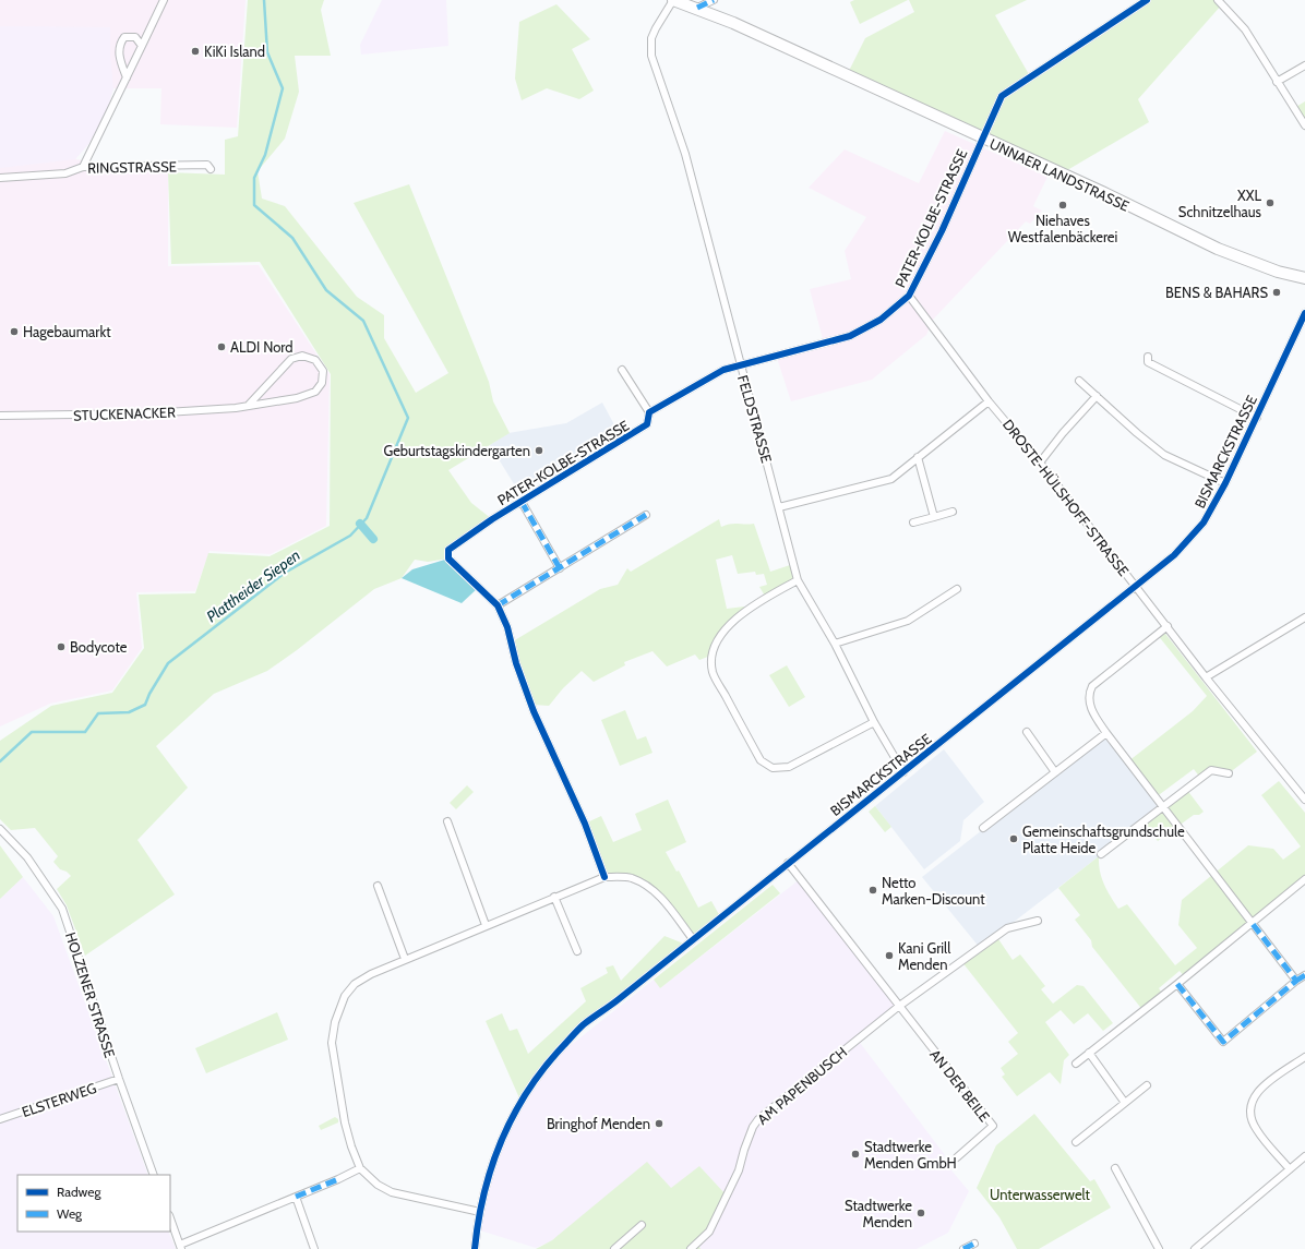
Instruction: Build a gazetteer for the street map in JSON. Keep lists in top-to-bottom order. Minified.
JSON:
{"streets":{"main road":["UNNAER LANDSTRASSE"],"street":["RINGSTRASSE","PATER-KOLBE-STRASSE","STUCKENACKER","FELDSTRASSE","BISMARCKSTRASSE","DROSTE-HÜLSHOFF-STRASSE","HOLZENER STRASSE","AM PAPENBUSCH","AN DER BEILE","ELSTERWEG"]},"crossings":[["UNNAER LANDSTRASSE","PATER-KOLBE-STRASSE"],["UNNAER LANDSTRASSE","FELDSTRASSE"],["PATER-KOLBE-STRASSE","FELDSTRASSE"],["PATER-KOLBE-STRASSE","DROSTE-HÜLSHOFF-STRASSE"],["FELDSTRASSE","BISMARCKSTRASSE"],["BISMARCKSTRASSE","DROSTE-HÜLSHOFF-STRASSE"],["HOLZENER STRASSE","ELSTERWEG"],["AM PAPENBUSCH","AN DER BEILE"]],"water":["Plattheider Siepen"],"parks":["Unterwasserwelt"],"places":["KiKi Island","XXL Schnitzelhaus","Niehaves Westfalenbäckerei","BENS & BAHARS","Hagebaumarkt","ALDI Nord","Geburtstagskindergarten","Bodycote","Gemeinschaftsgrundschule Platte Heide","Netto Marken-Discount","Kani Grill Menden","Bringhof Menden","Stadtwerke Menden GmbH","Stadtwerke Menden"],"legend":["Radweg","Weg"]}
